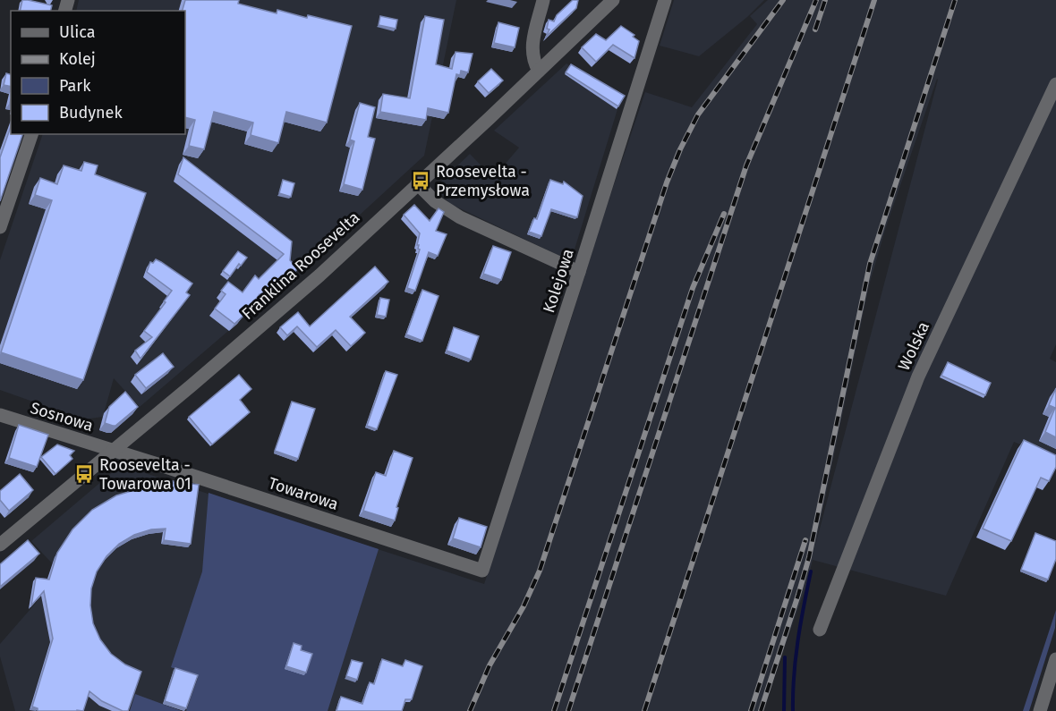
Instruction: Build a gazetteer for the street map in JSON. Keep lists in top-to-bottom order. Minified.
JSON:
{"streets":{"street":["Franklina Roosevelta","Kolejowa","Wolska","Sosnowa","Towarowa"]},"crossings":[["Franklina Roosevelta","Sosnowa"],["Franklina Roosevelta","Towarowa"],["Kolejowa","Towarowa"],["Sosnowa","Towarowa"]],"places":{"bus stop":["Roosevelta - Przemysłowa","Roosevelta - Towarowa 01"]},"legend":["Ulica","Kolej","Park","Budynek"]}
